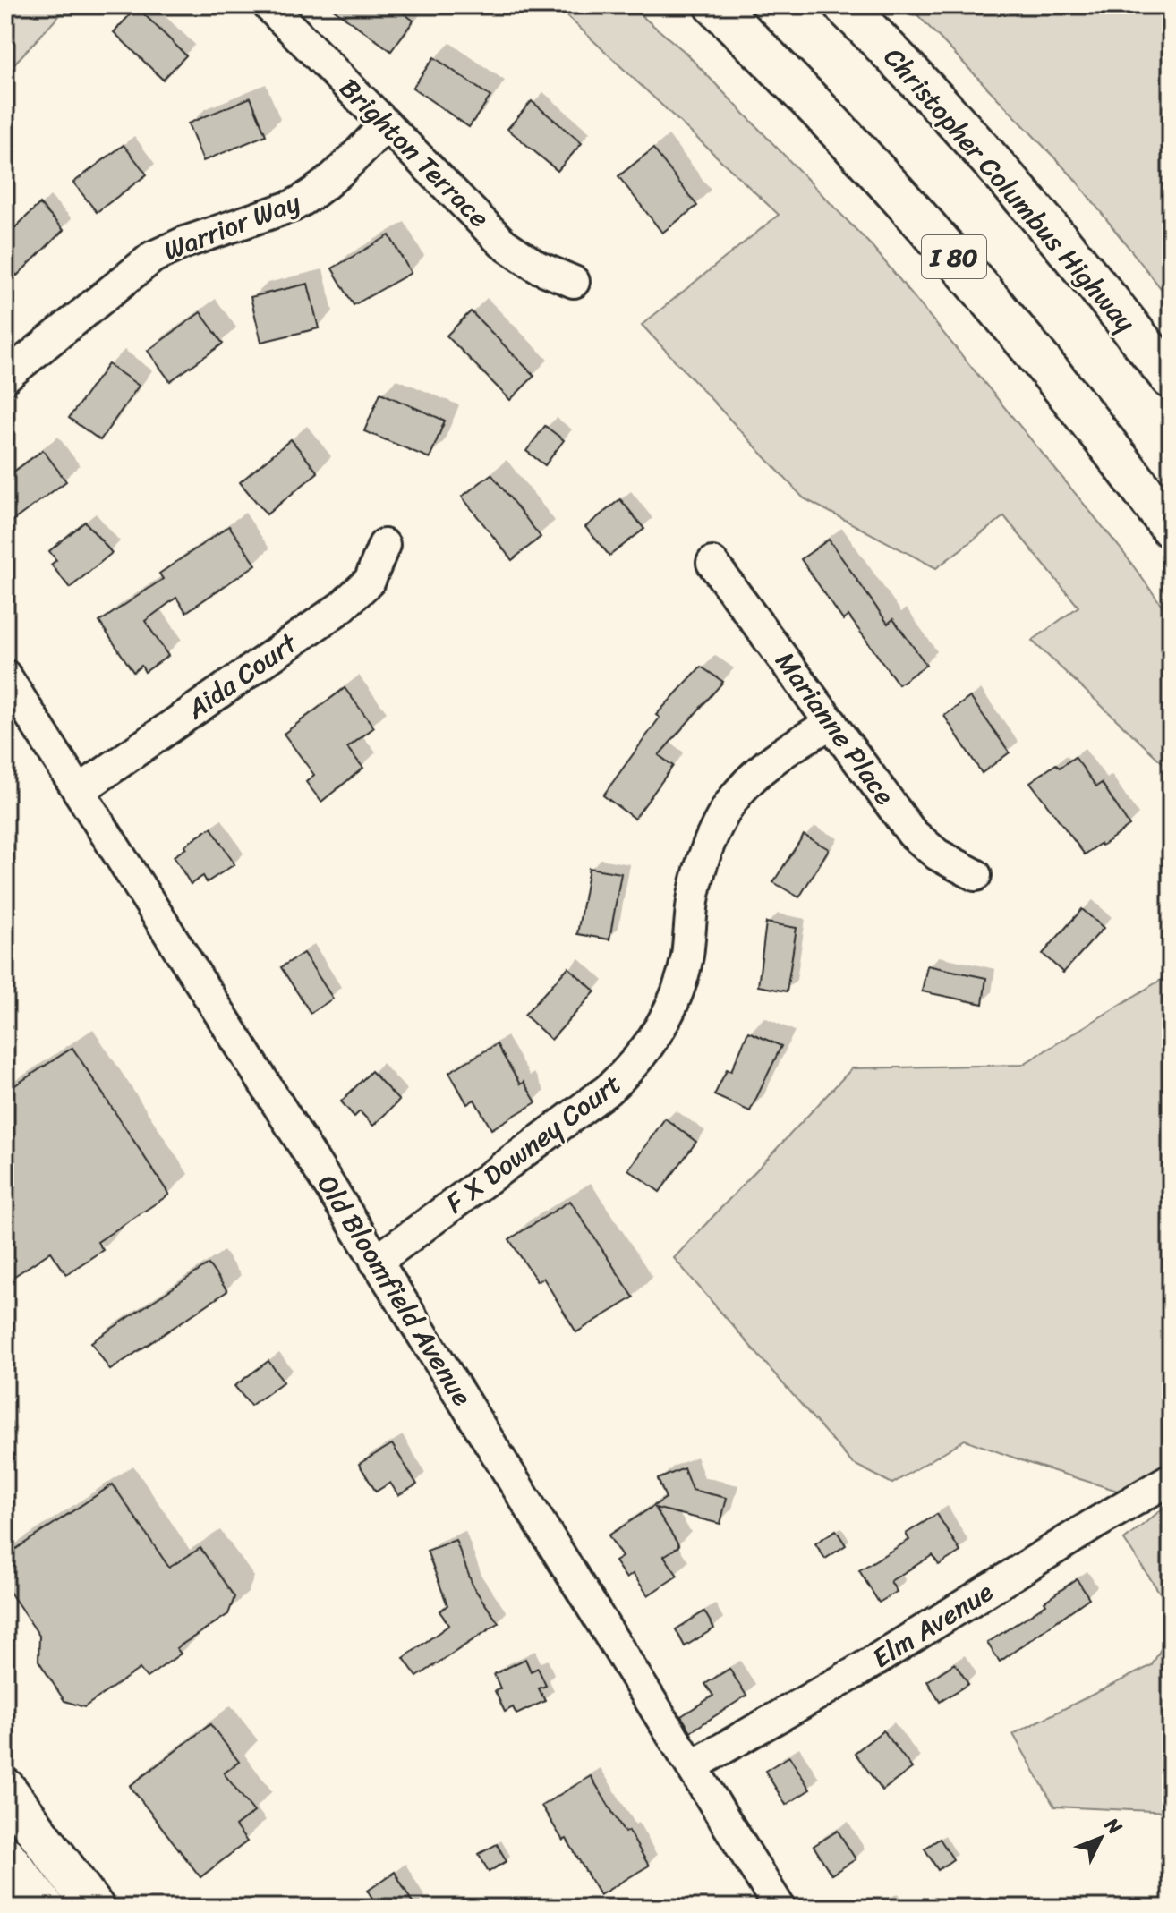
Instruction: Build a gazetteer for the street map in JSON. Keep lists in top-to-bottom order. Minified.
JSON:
{"streets":{"highway":["Christopher Columbus Highway","I 80"],"street":["Brighton Terrace","Warrior Way","Aida Court","Marianne Place","F X Downey Court","Old Bloomfield Avenue","Elm Avenue"]},"crossings":[["Brighton Terrace","Warrior Way"],["Aida Court","Old Bloomfield Avenue"],["Marianne Place","F X Downey Court"],["F X Downey Court","Old Bloomfield Avenue"],["Old Bloomfield Avenue","Elm Avenue"]],"north":"top right"}
